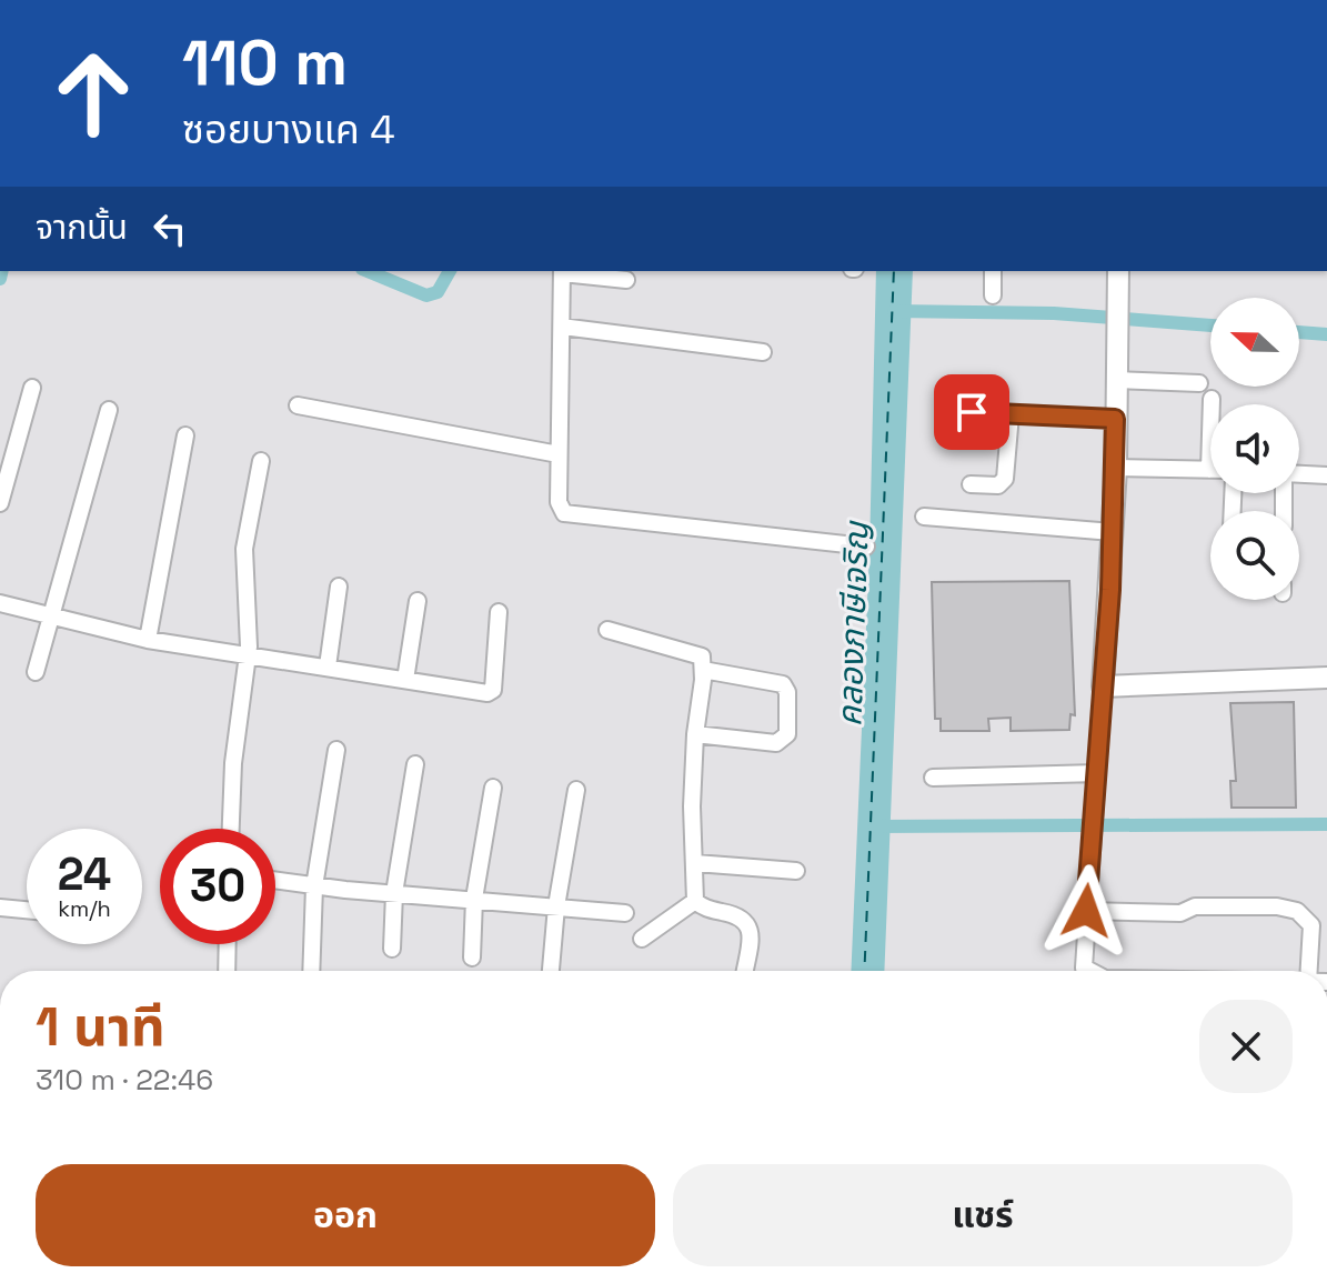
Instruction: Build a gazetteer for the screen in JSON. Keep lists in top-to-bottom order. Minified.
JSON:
{"water":["คลองภาษีเจริญ"],"north":"left","page":{"turn":["110 m","ซอยบางแค 4"],"then":"จากนั้น","speed":"24 km/h","limit":"30","heading":["1 นาที","310 m · 22:46"],"buttons":["ออก","แชร์"]}}
